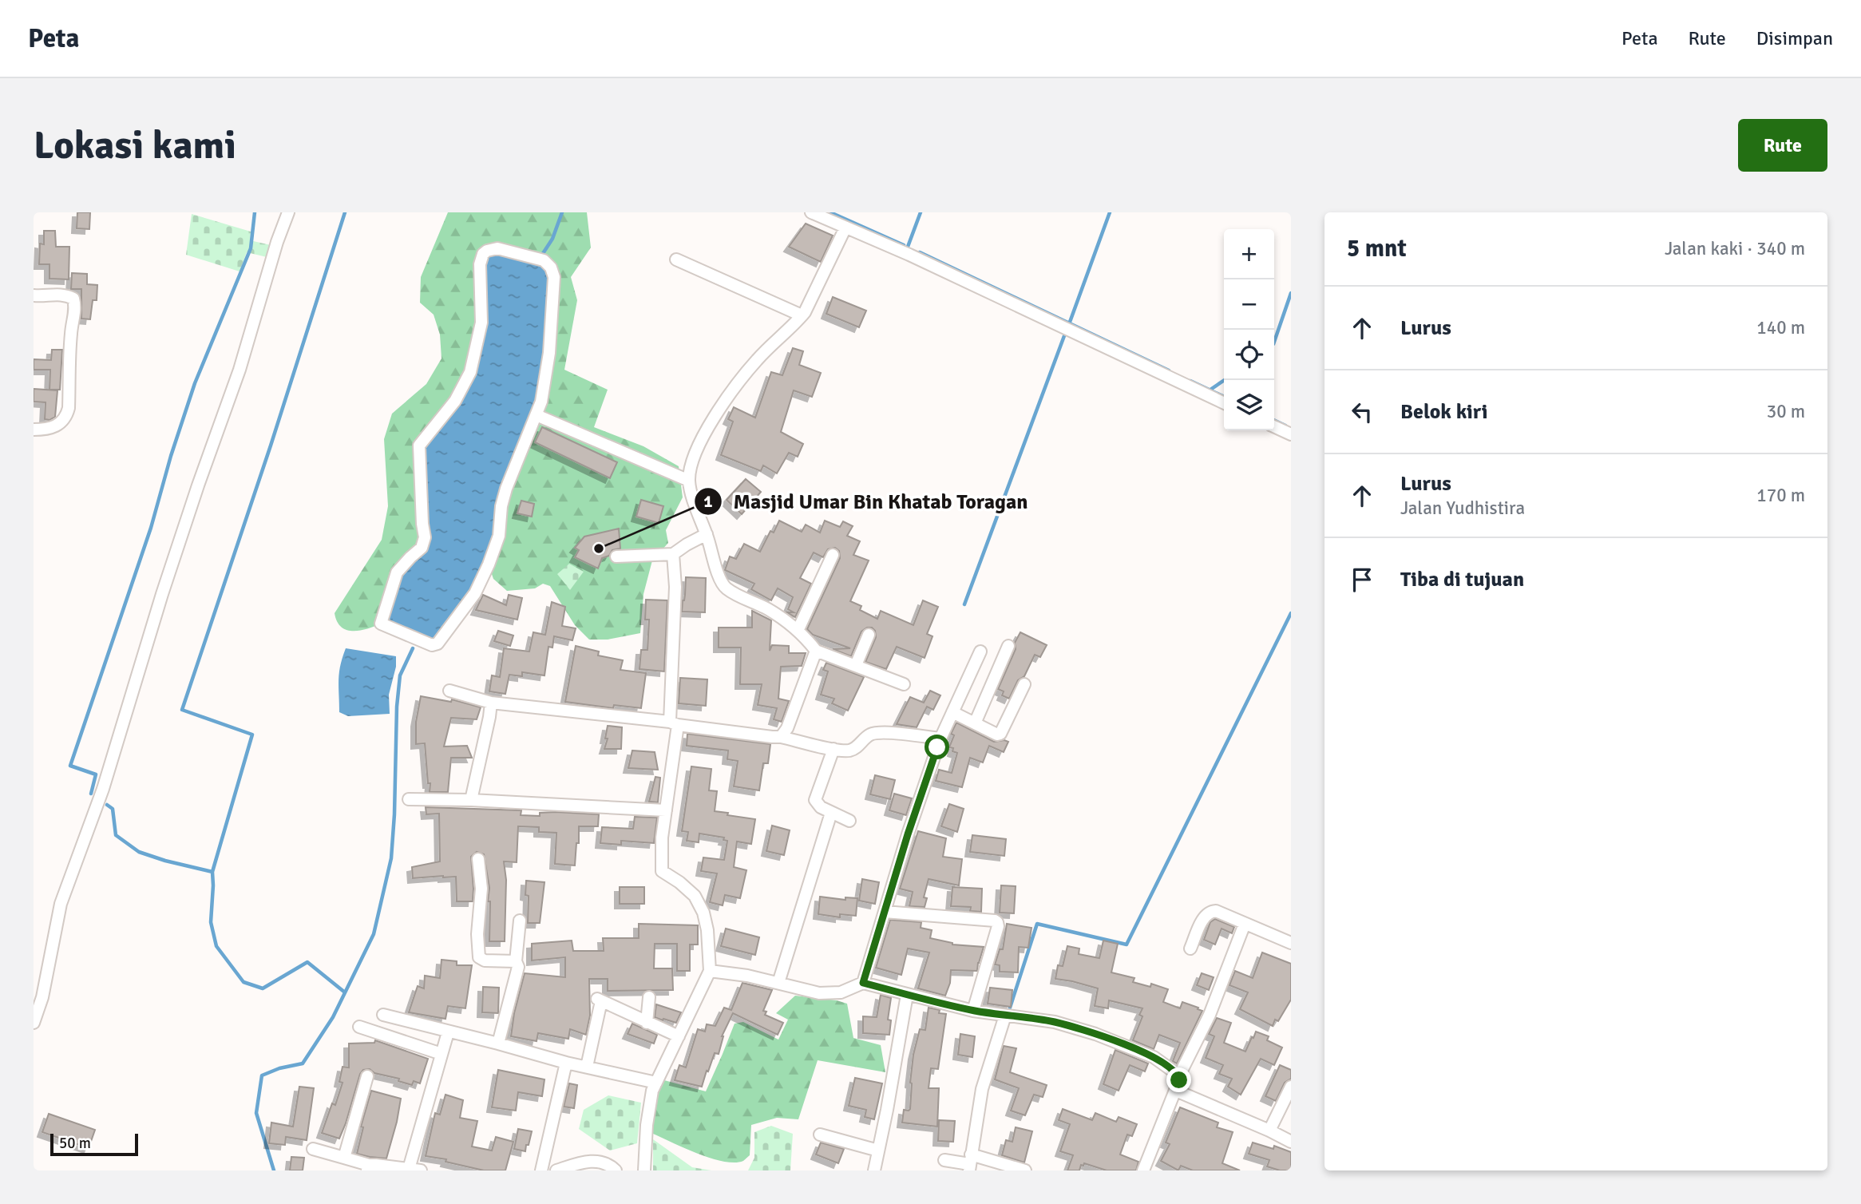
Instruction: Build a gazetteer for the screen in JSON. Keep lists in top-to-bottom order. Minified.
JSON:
{"places":["Masjid Umar Bin Khatab Toragan"],"scale_bar":"50 m","page":{"header":"Peta","nav":["Peta","Rute","Disimpan"],"buttons":"Rute","title":"Lokasi kami","heading":["5 mnt","Jalan kaki · 340 m"],"map_buttons":["+","−"],"list":[["Lurus","140 m"],["Belok kiri","30 m"],["Lurus","Jalan Yudhistira","170 m"],"Tiba di tujuan"],"scale":"50 m"}}
